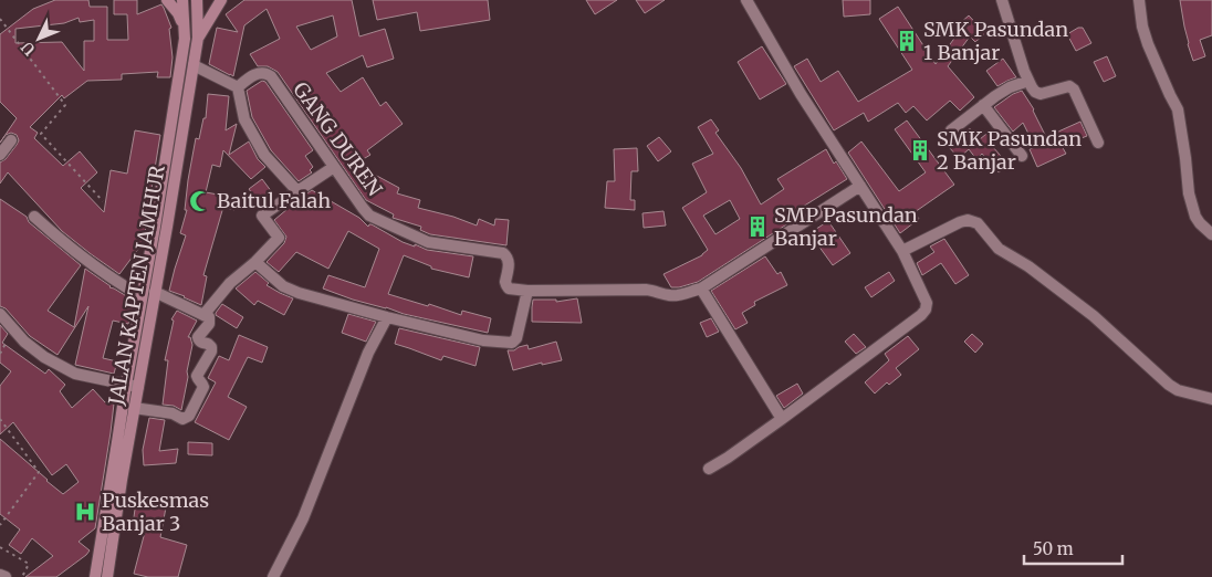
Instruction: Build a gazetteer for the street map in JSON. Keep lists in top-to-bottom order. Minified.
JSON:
{"streets":{"street":["GANG DUREN","JALAN KAPTEN JAMHUR"]},"places":{"building":["SMK Pasundan 1 Banjar","SMK Pasundan 2 Banjar","SMP Pasundan Banjar"],"mosque":["Baitul Falah"],"hospital":["Puskesmas Banjar 3"]},"scale_bar":"50 m","north":"bottom left"}
